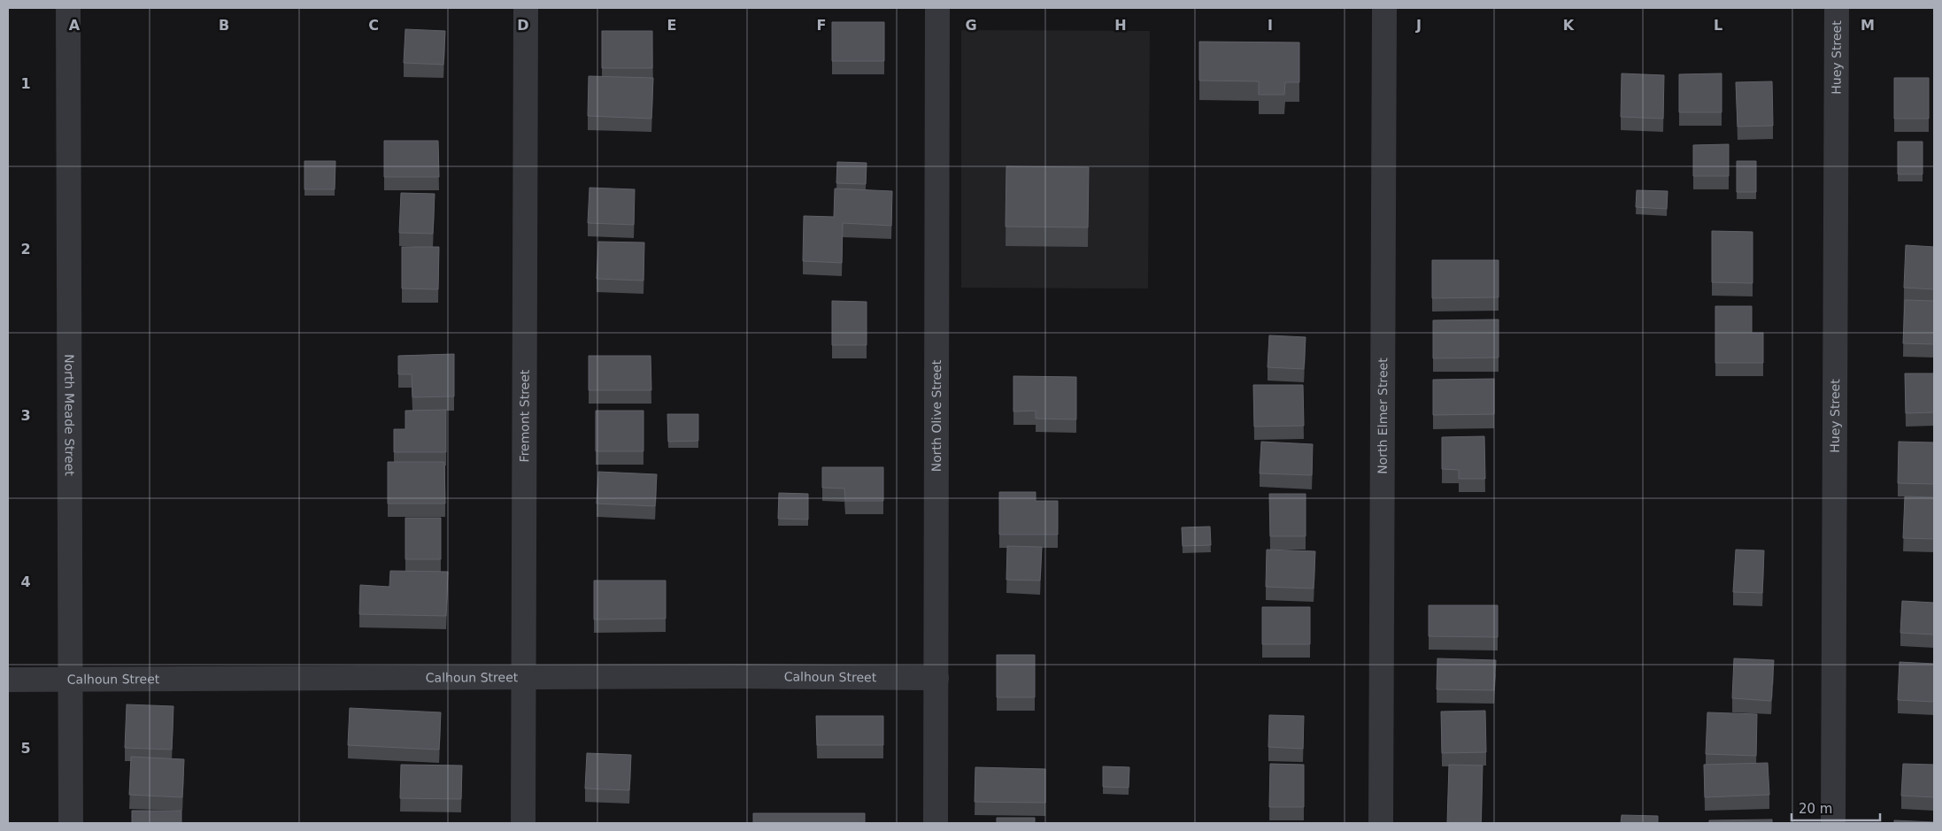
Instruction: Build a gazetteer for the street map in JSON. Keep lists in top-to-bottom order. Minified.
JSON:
{"streets":{"street":["Huey Street","North Meade Street","North Elmer Street","Fremont Street","North Olive Street","Calhoun Street"]},"crossings":[["North Meade Street","Calhoun Street"],["Fremont Street","Calhoun Street"],["North Olive Street","Calhoun Street"]],"scale_bar":"20 m","grid":{"columns":["A","B","C","D","E","F","G","H","I","J","K","L","M"],"rows":["1","2","3","4","5"]}}
